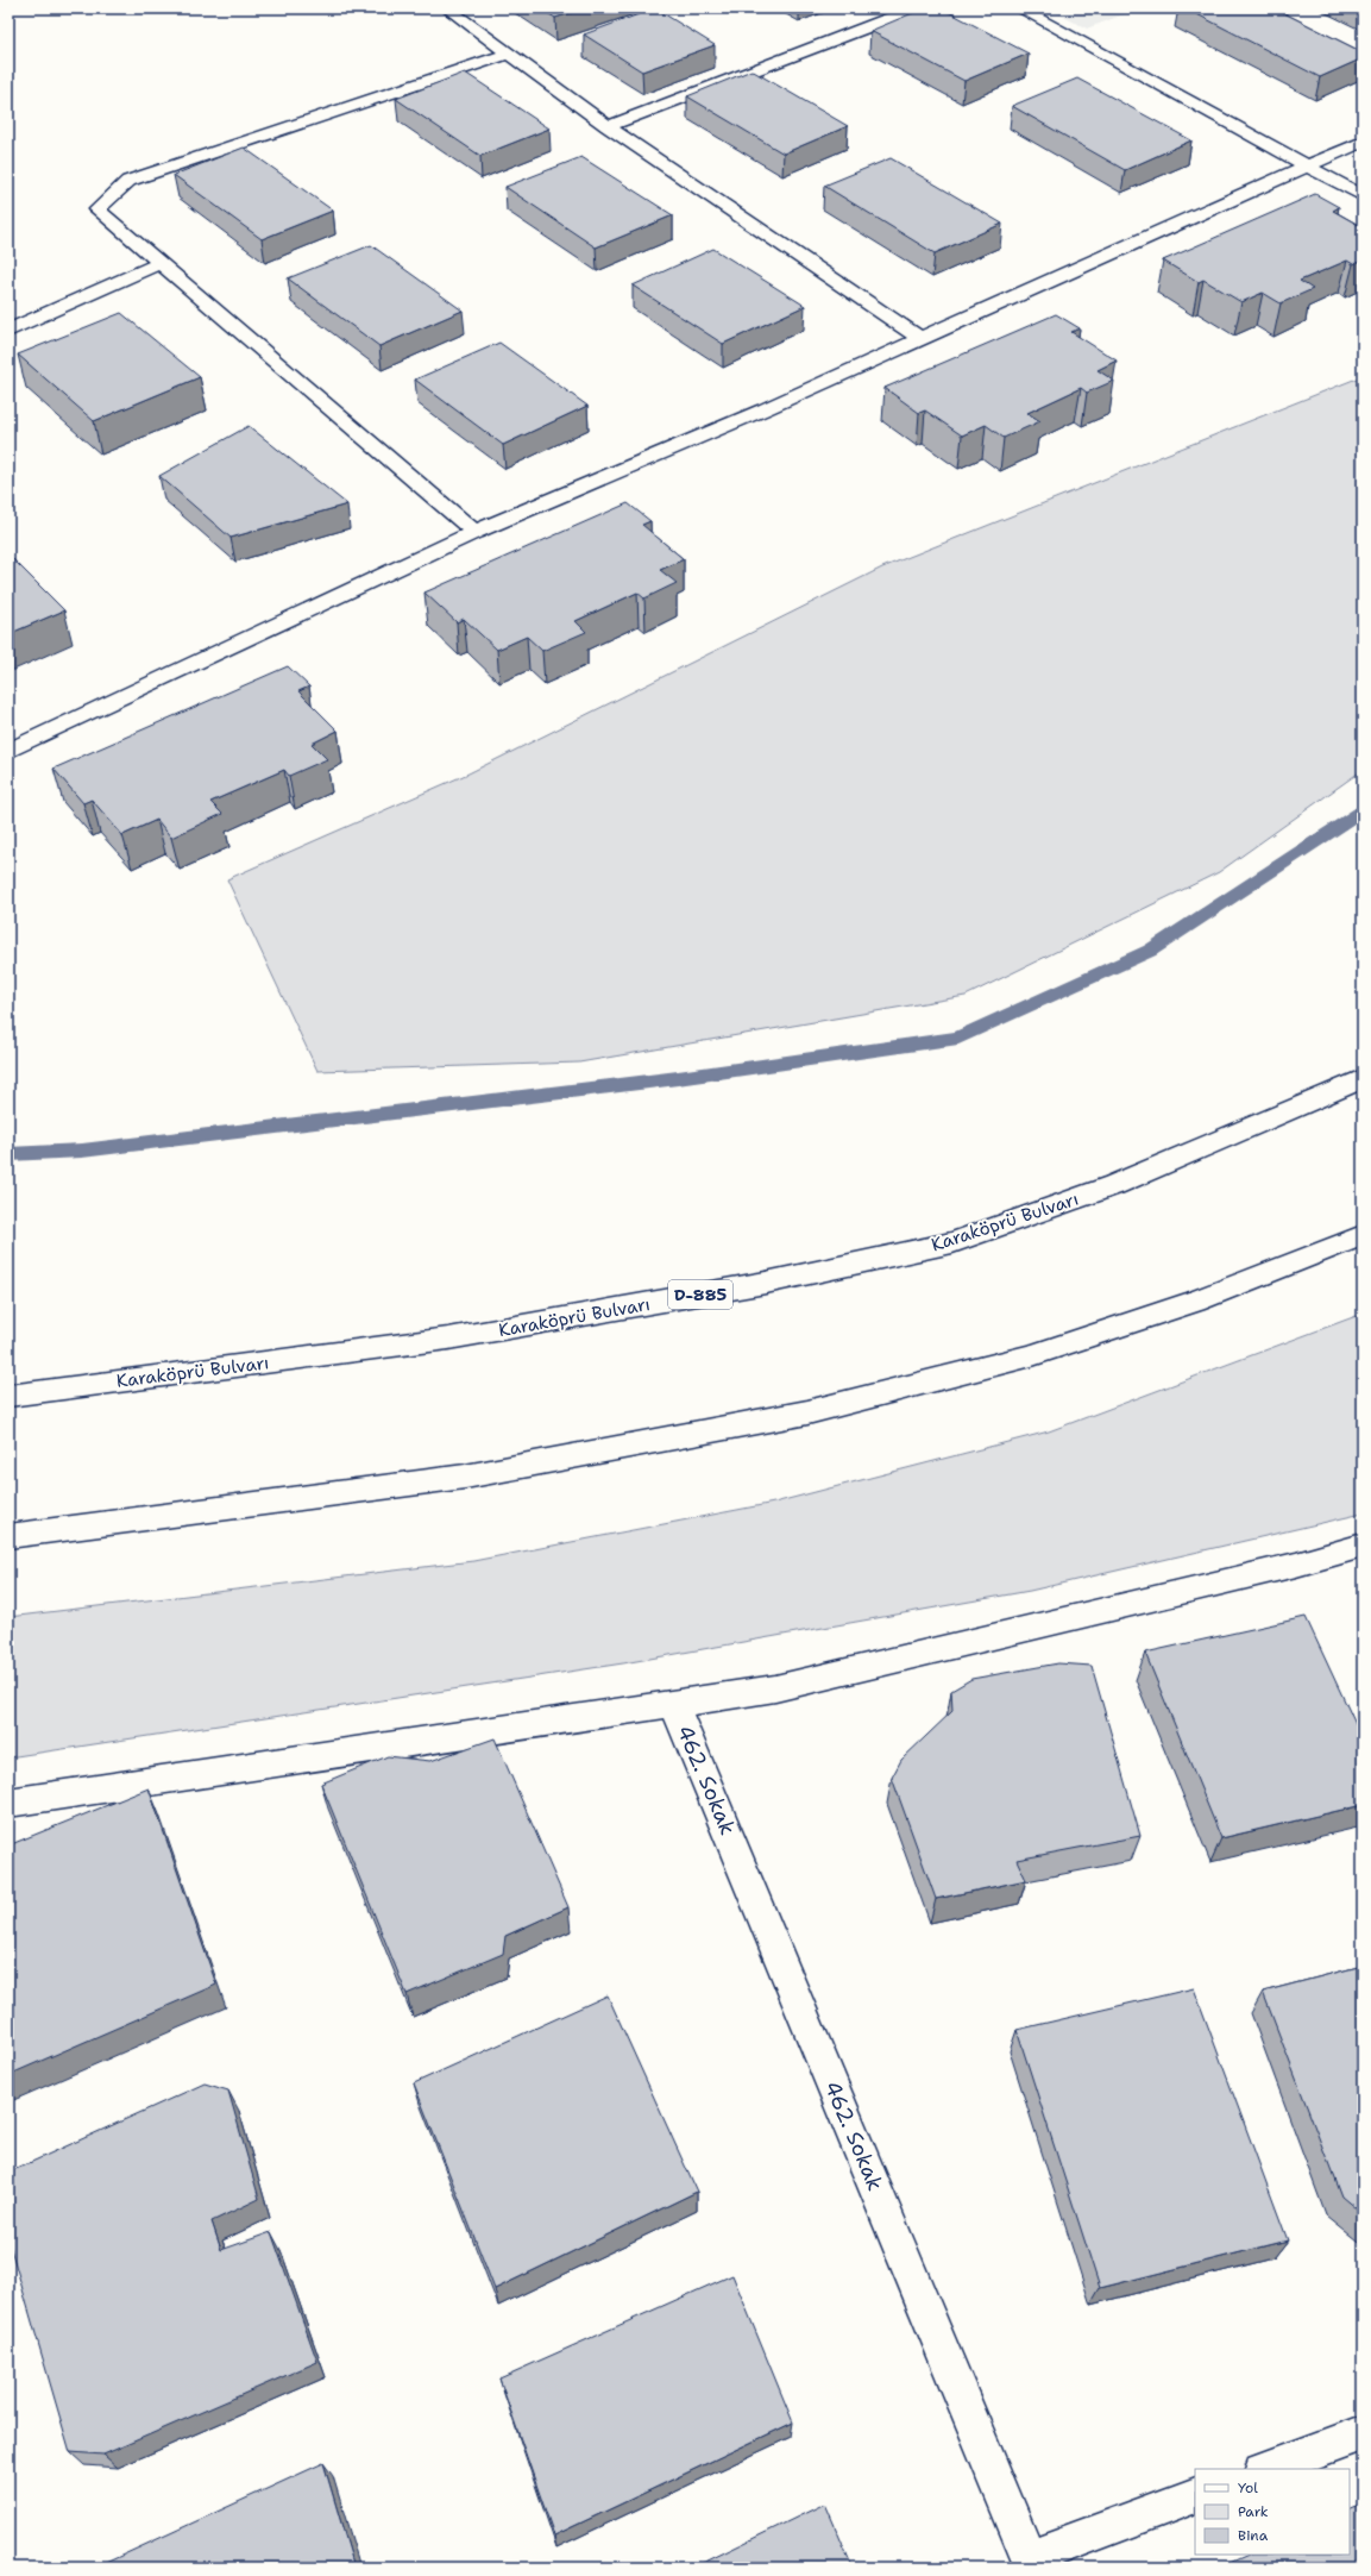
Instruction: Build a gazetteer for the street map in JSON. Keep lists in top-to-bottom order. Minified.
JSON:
{"streets":{"main road":["Karaköprü Bulvarı","D-885","462. Sokak"]},"legend":["Yol","Park","Bina"]}
